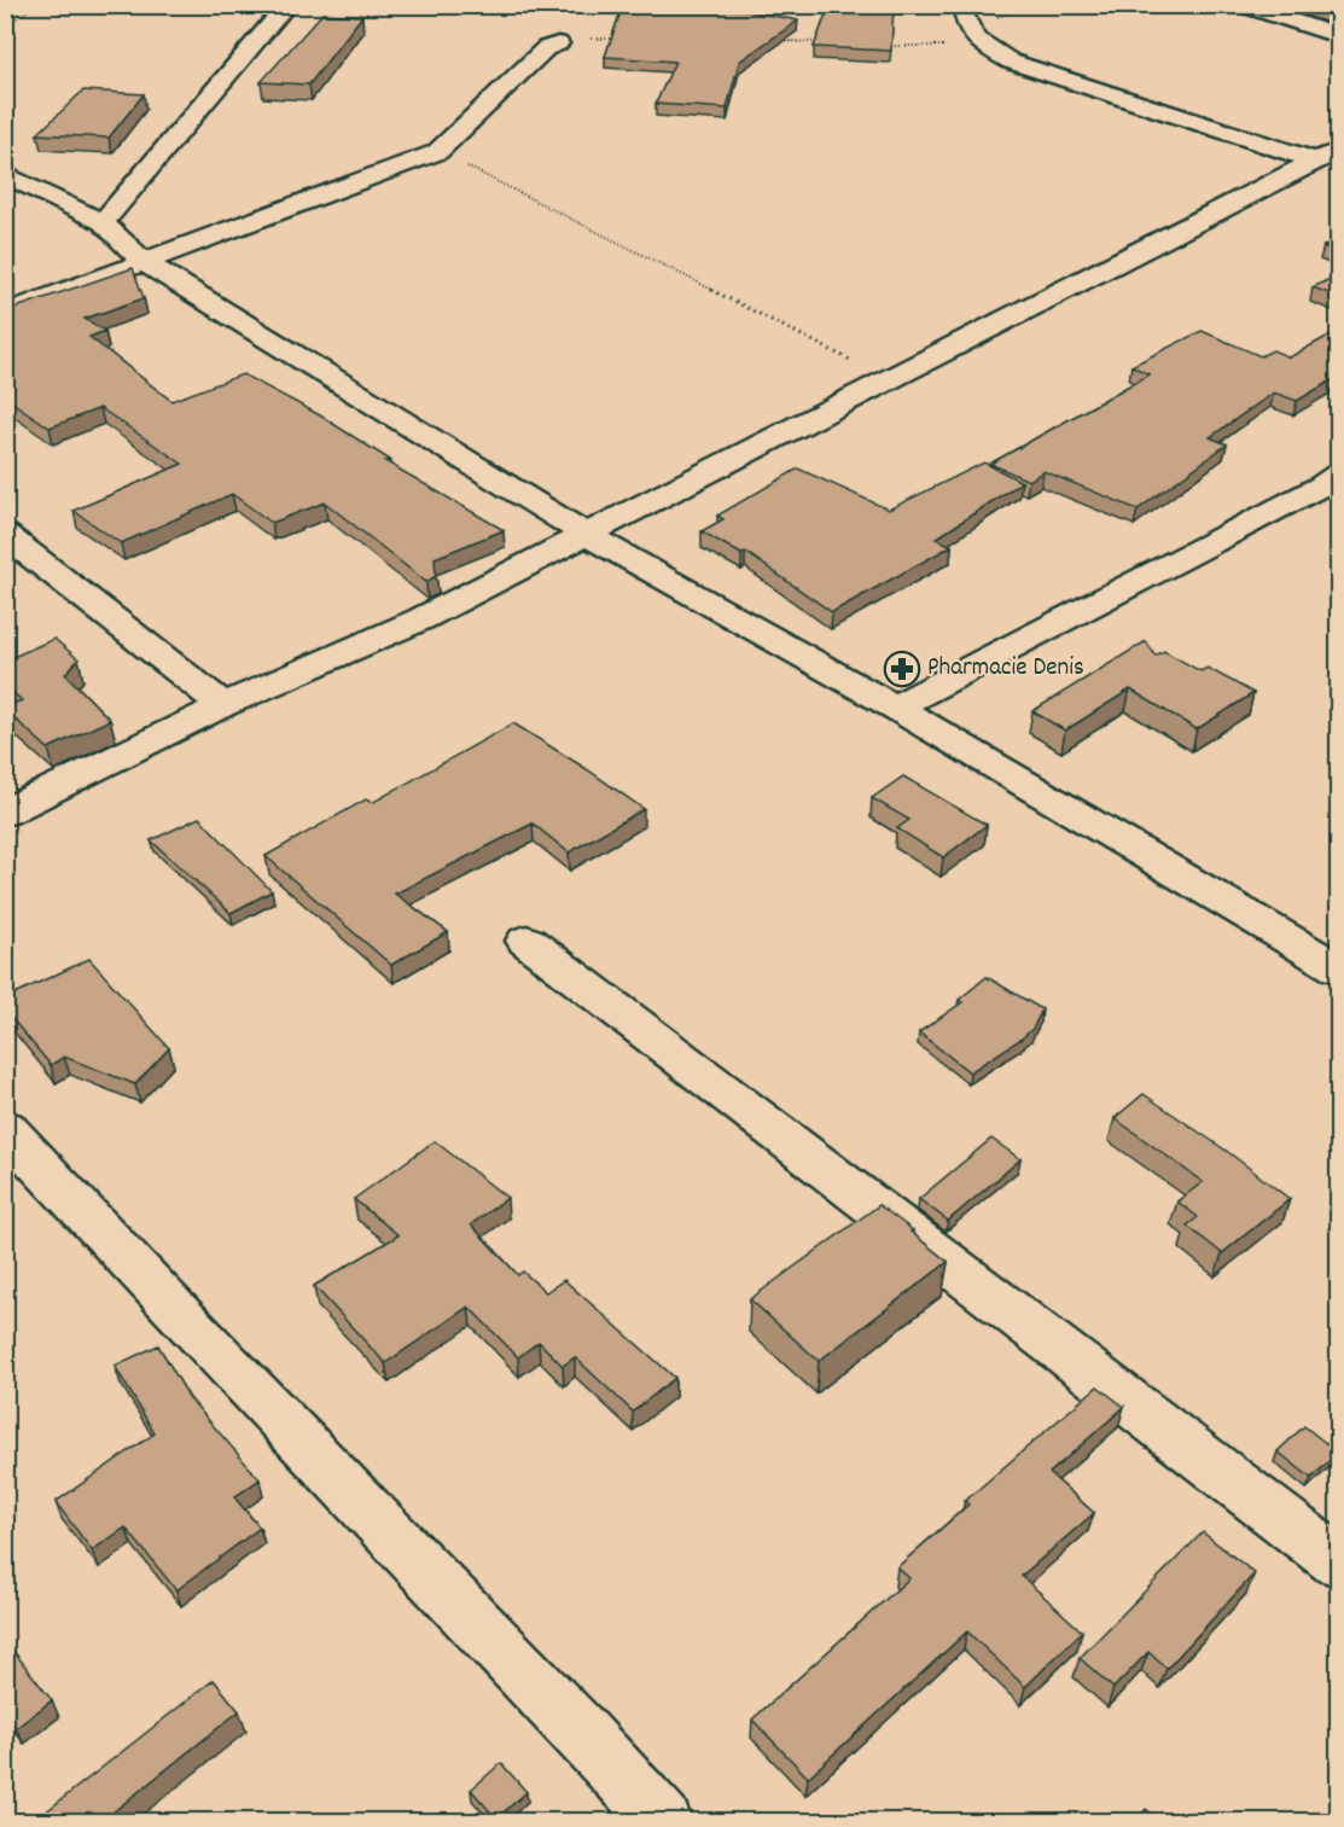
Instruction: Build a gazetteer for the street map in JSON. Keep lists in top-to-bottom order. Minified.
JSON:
{"places":{"pharmacy":["Pharmacie Denis"]}}
